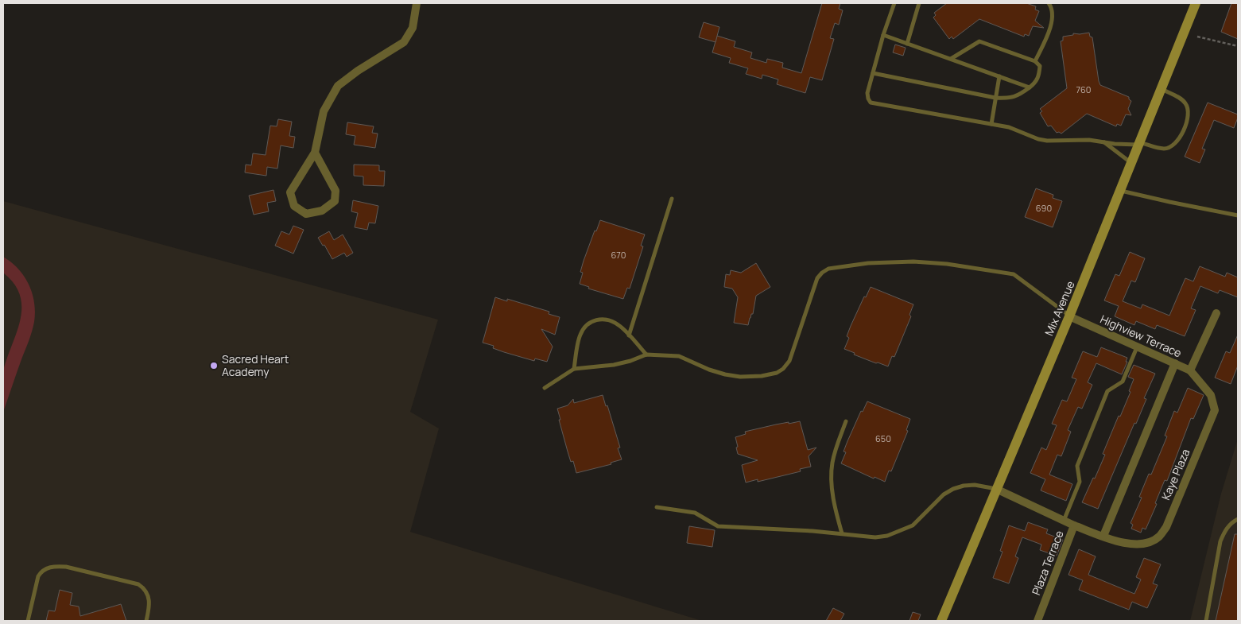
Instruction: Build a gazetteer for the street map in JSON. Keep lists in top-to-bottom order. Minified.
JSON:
{"streets":{"street":["Mix Avenue","Highview Terrace","Kaye Plaza","Plaza Terrace"]},"crossings":[["Mix Avenue","Highview Terrace"],["Mix Avenue","Plaza Terrace"],["Highview Terrace","Kaye Plaza"],["Kaye Plaza","Plaza Terrace"]],"places":["Sacred Heart Academy"],"house_numbers":["760","690","670","650"]}
